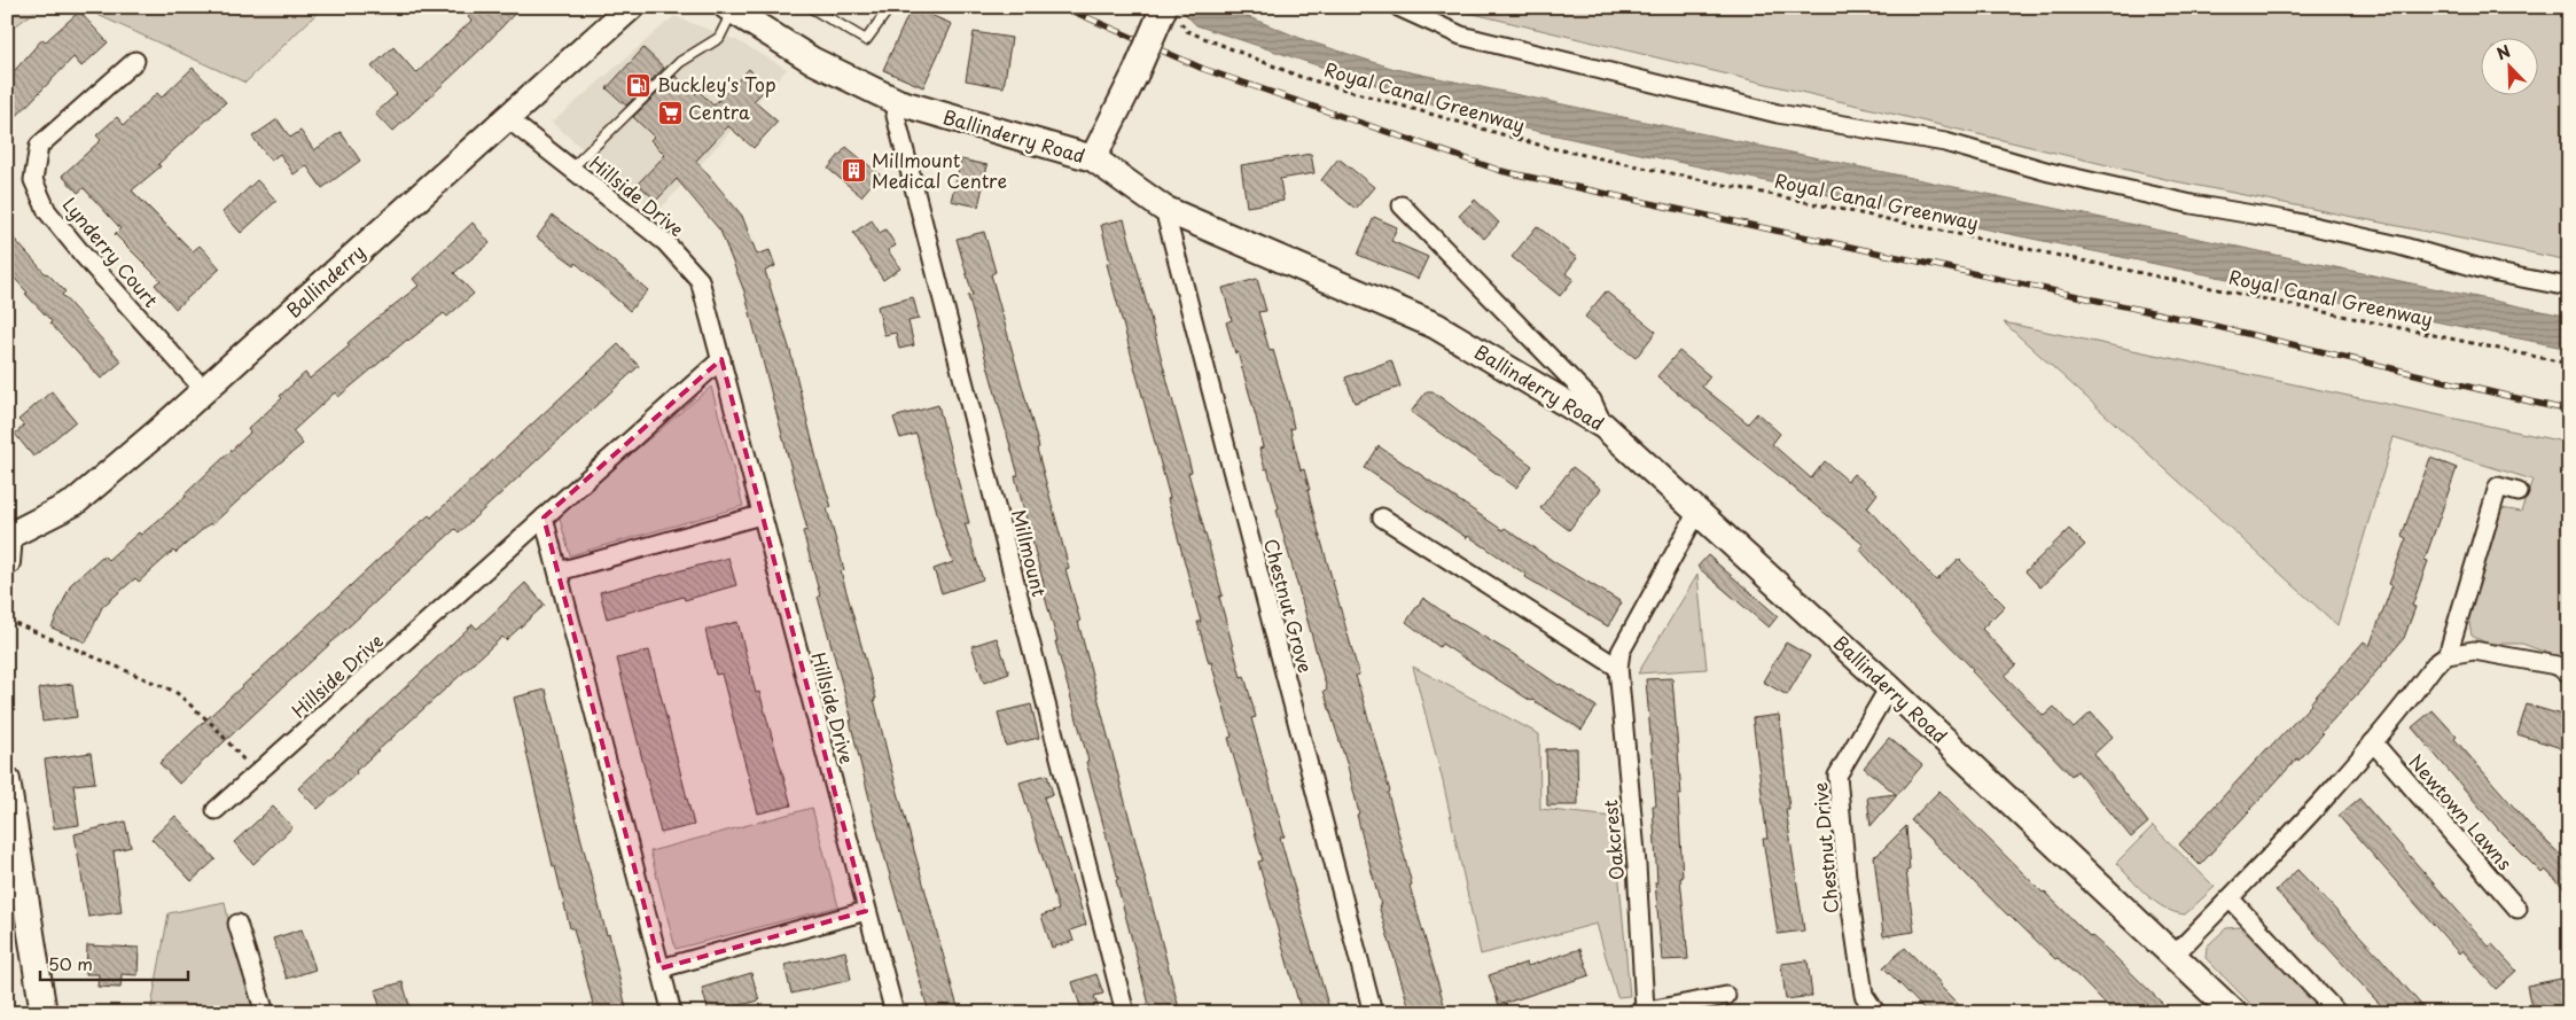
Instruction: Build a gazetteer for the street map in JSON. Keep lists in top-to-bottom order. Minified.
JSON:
{"streets":{"street":["Ballinderry Road","Hillside Drive","Lynderry Court","Ballinderry","Millmount","Chestnut Grove","Newtown Lawns","Oakcrest","Chestnut Drive"],"path":["Royal Canal Greenway"]},"crossings":[["Ballinderry Road","Millmount"],["Ballinderry Road","Chestnut Grove"],["Ballinderry Road","Oakcrest"],["Ballinderry Road","Chestnut Drive"],["Hillside Drive","Ballinderry"],["Lynderry Court","Ballinderry"]],"places":{"fuel station":["Buckley's Top"],"supermarket":["Centra"],"building":["Millmount Medical Centre"]},"scale_bar":"50 m","north":"top left"}
